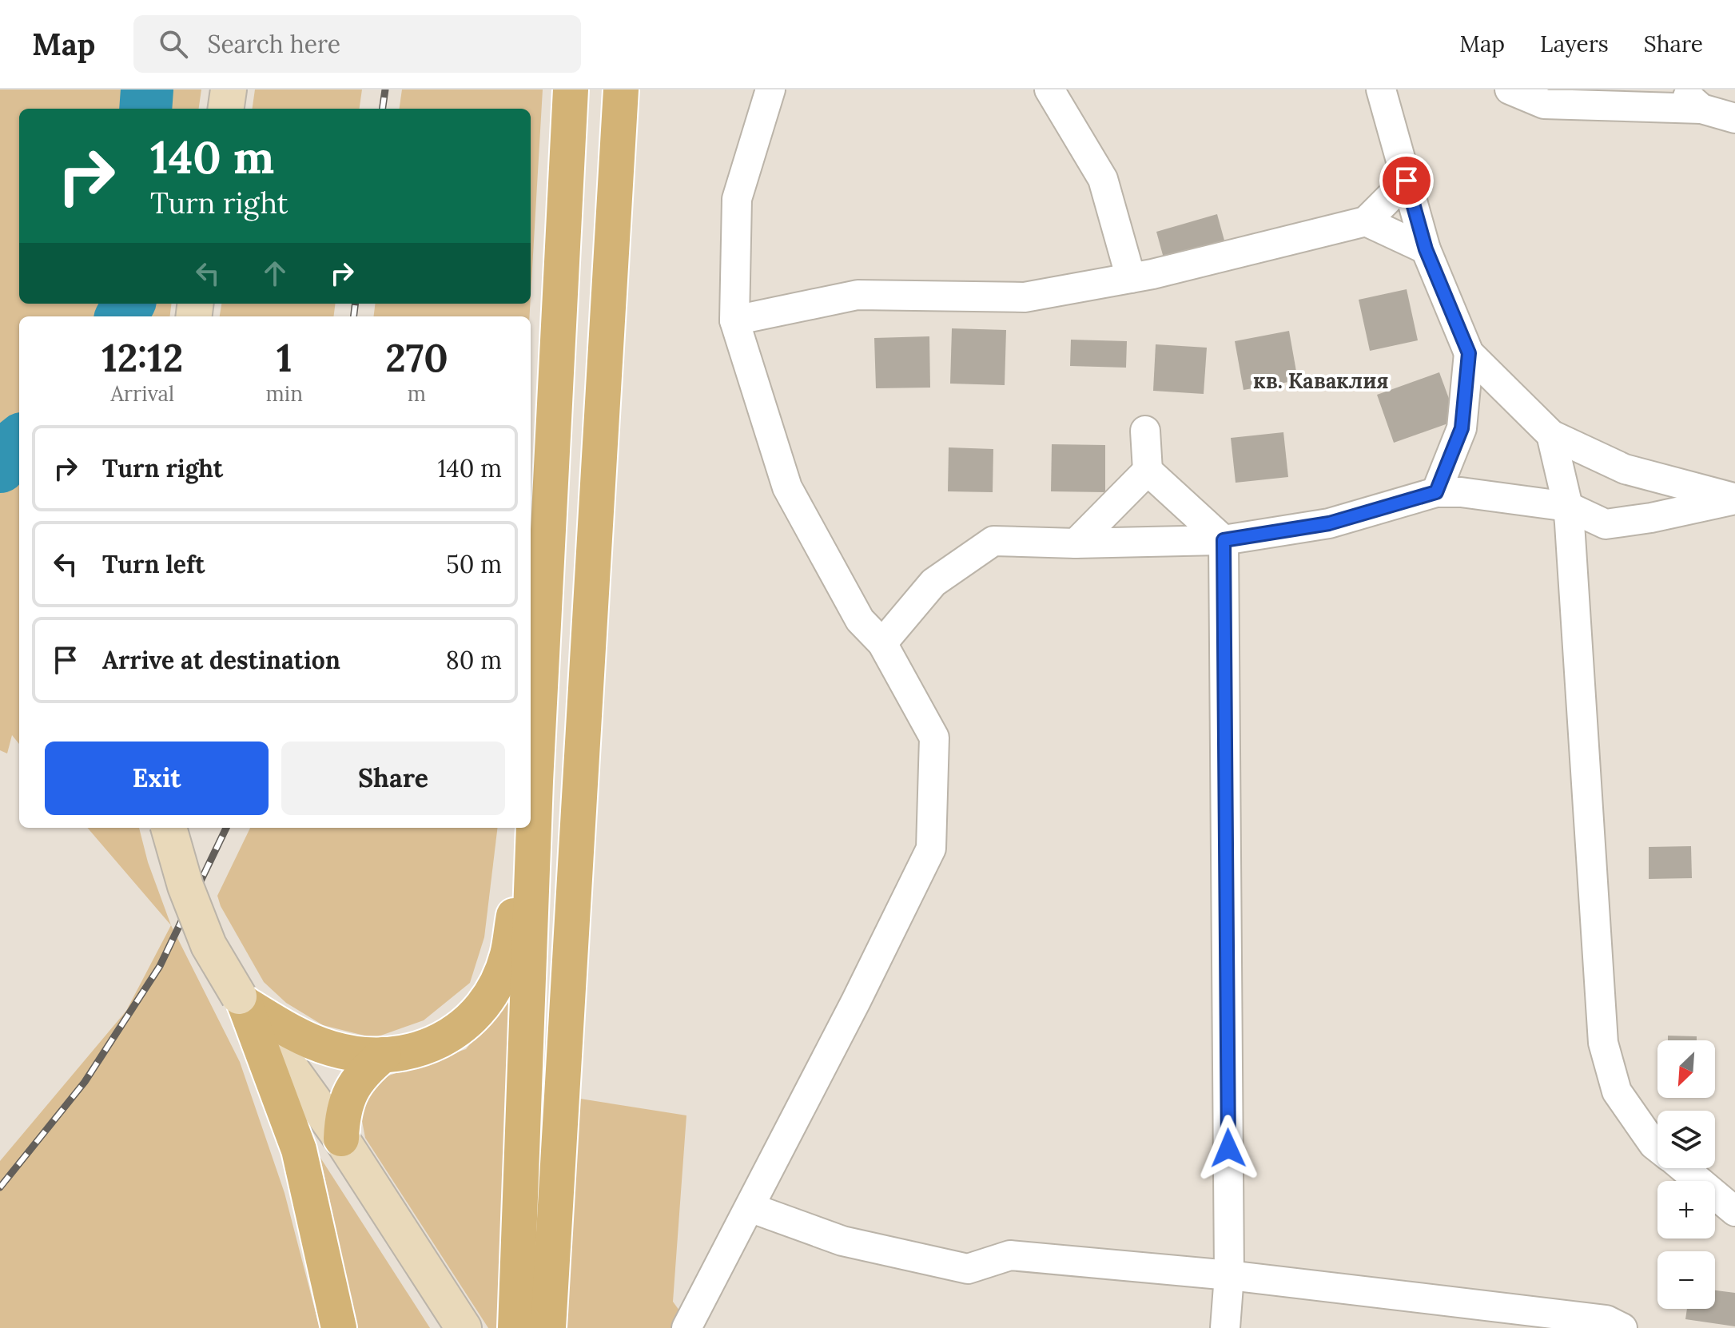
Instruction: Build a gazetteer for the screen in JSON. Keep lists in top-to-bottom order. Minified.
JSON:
{"districts":["кв. Каваклия"],"north":"bottom left","page":{"header":"Map","search":"Search here","nav":["Map","Layers","Share"],"turn":["140 m","Turn right"],"eta":["12:12","Arrival","1","min","270","m"],"list":[{"name":"Turn right","value":"140 m"},{"name":"Turn left","value":"50 m"},{"name":"Arrive at destination","value":"80 m"}],"buttons":["Exit","Share"],"map_buttons":["+","−"]}}
